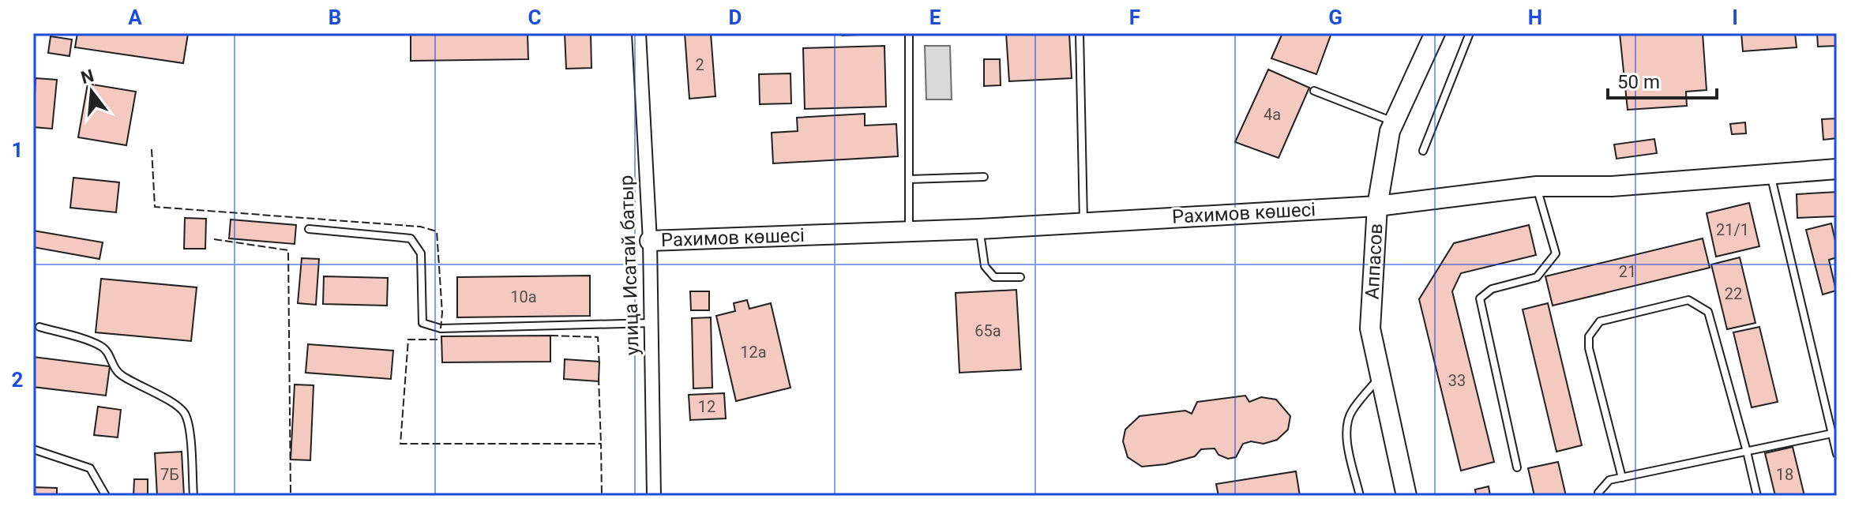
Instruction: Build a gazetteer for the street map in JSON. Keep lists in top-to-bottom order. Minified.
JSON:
{"streets":{"street":["Рахимов көшесі","Аппасов","улица Исатай батыр"]},"crossings":[["Рахимов көшесі","Аппасов"],["Рахимов көшесі","улица Исатай батыр"]],"house_numbers":["2","4а","21/1","21","22","10а","65а","12а","33","12","7Б","18"],"scale_bar":"50 m","north":"top","grid":{"columns":["A","B","C","D","E","F","G","H","I"],"rows":["1","2"]}}
